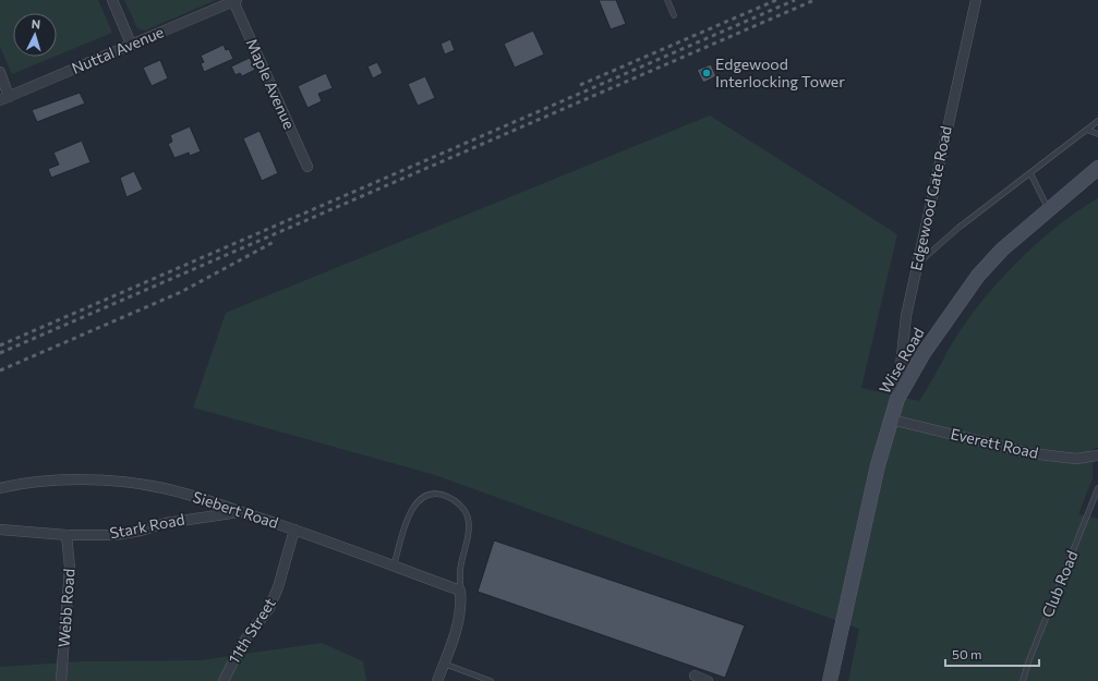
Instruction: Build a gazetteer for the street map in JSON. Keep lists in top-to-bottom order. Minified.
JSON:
{"streets":{"street":["Nuttal Avenue","Maple Avenue","Edgewood Gate Road","Wise Road","Everett Road","Siebert Road","Stark Road","Webb Road","11th Street"],"lane":["Club Road"]},"crossings":[["Nuttal Avenue","Maple Avenue"],["Edgewood Gate Road","Wise Road"],["Wise Road","Everett Road"],["Siebert Road","Stark Road"],["Siebert Road","11th Street"],["Stark Road","Webb Road"]],"places":["Edgewood Interlocking Tower"],"scale_bar":"50 m","north":"top"}
